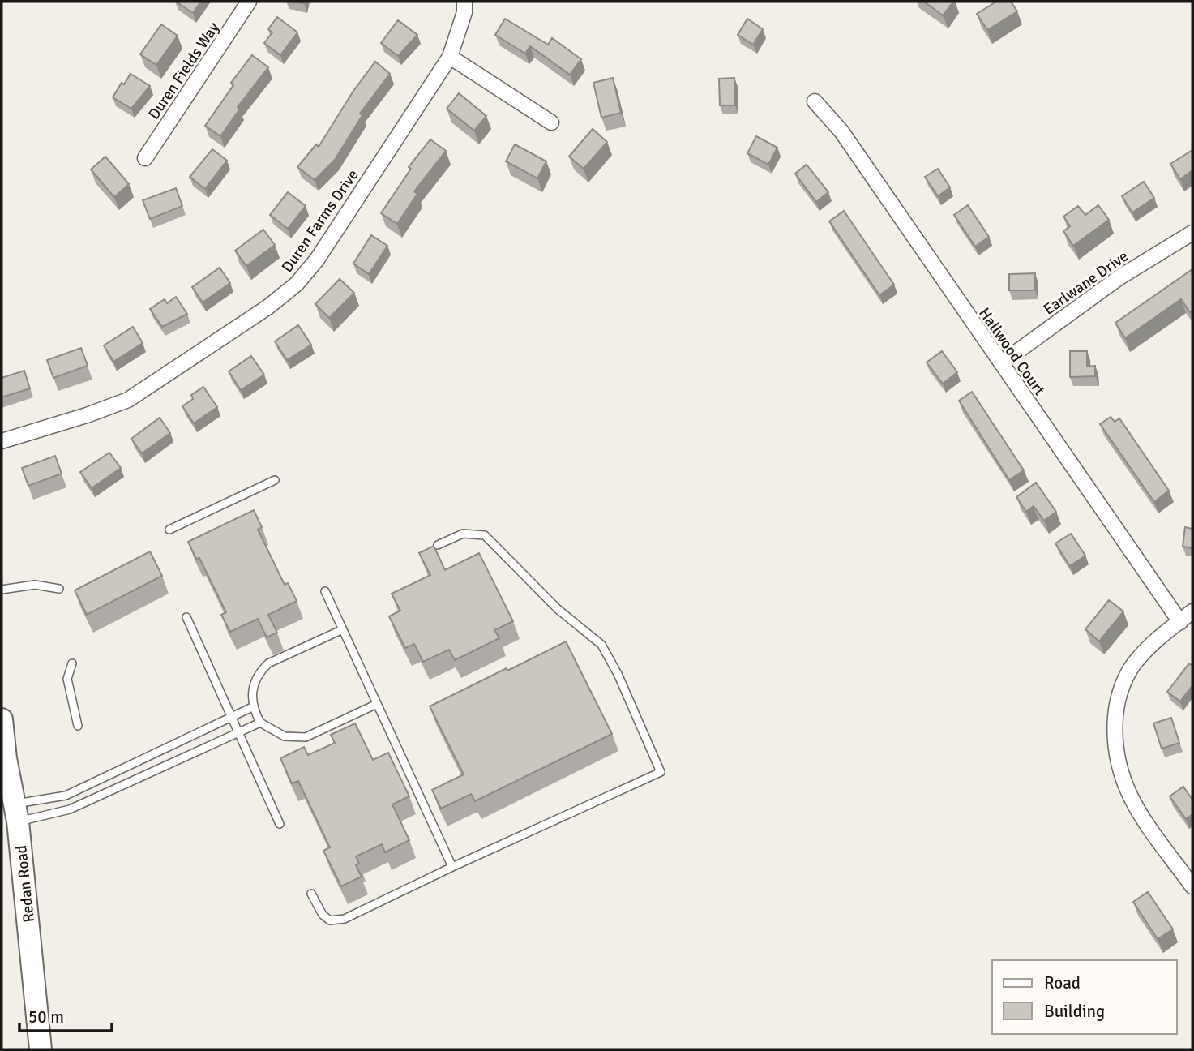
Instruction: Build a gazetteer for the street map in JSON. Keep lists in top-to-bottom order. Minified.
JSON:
{"streets":{"main road":["Redan Road"],"street":["Duren Fields Way","Duren Farms Drive","Earlwane Drive","Hallwood Court"]},"crossings":[["Earlwane Drive","Hallwood Court"]],"legend":["Road","Building"],"scale_bar":"50 m"}
